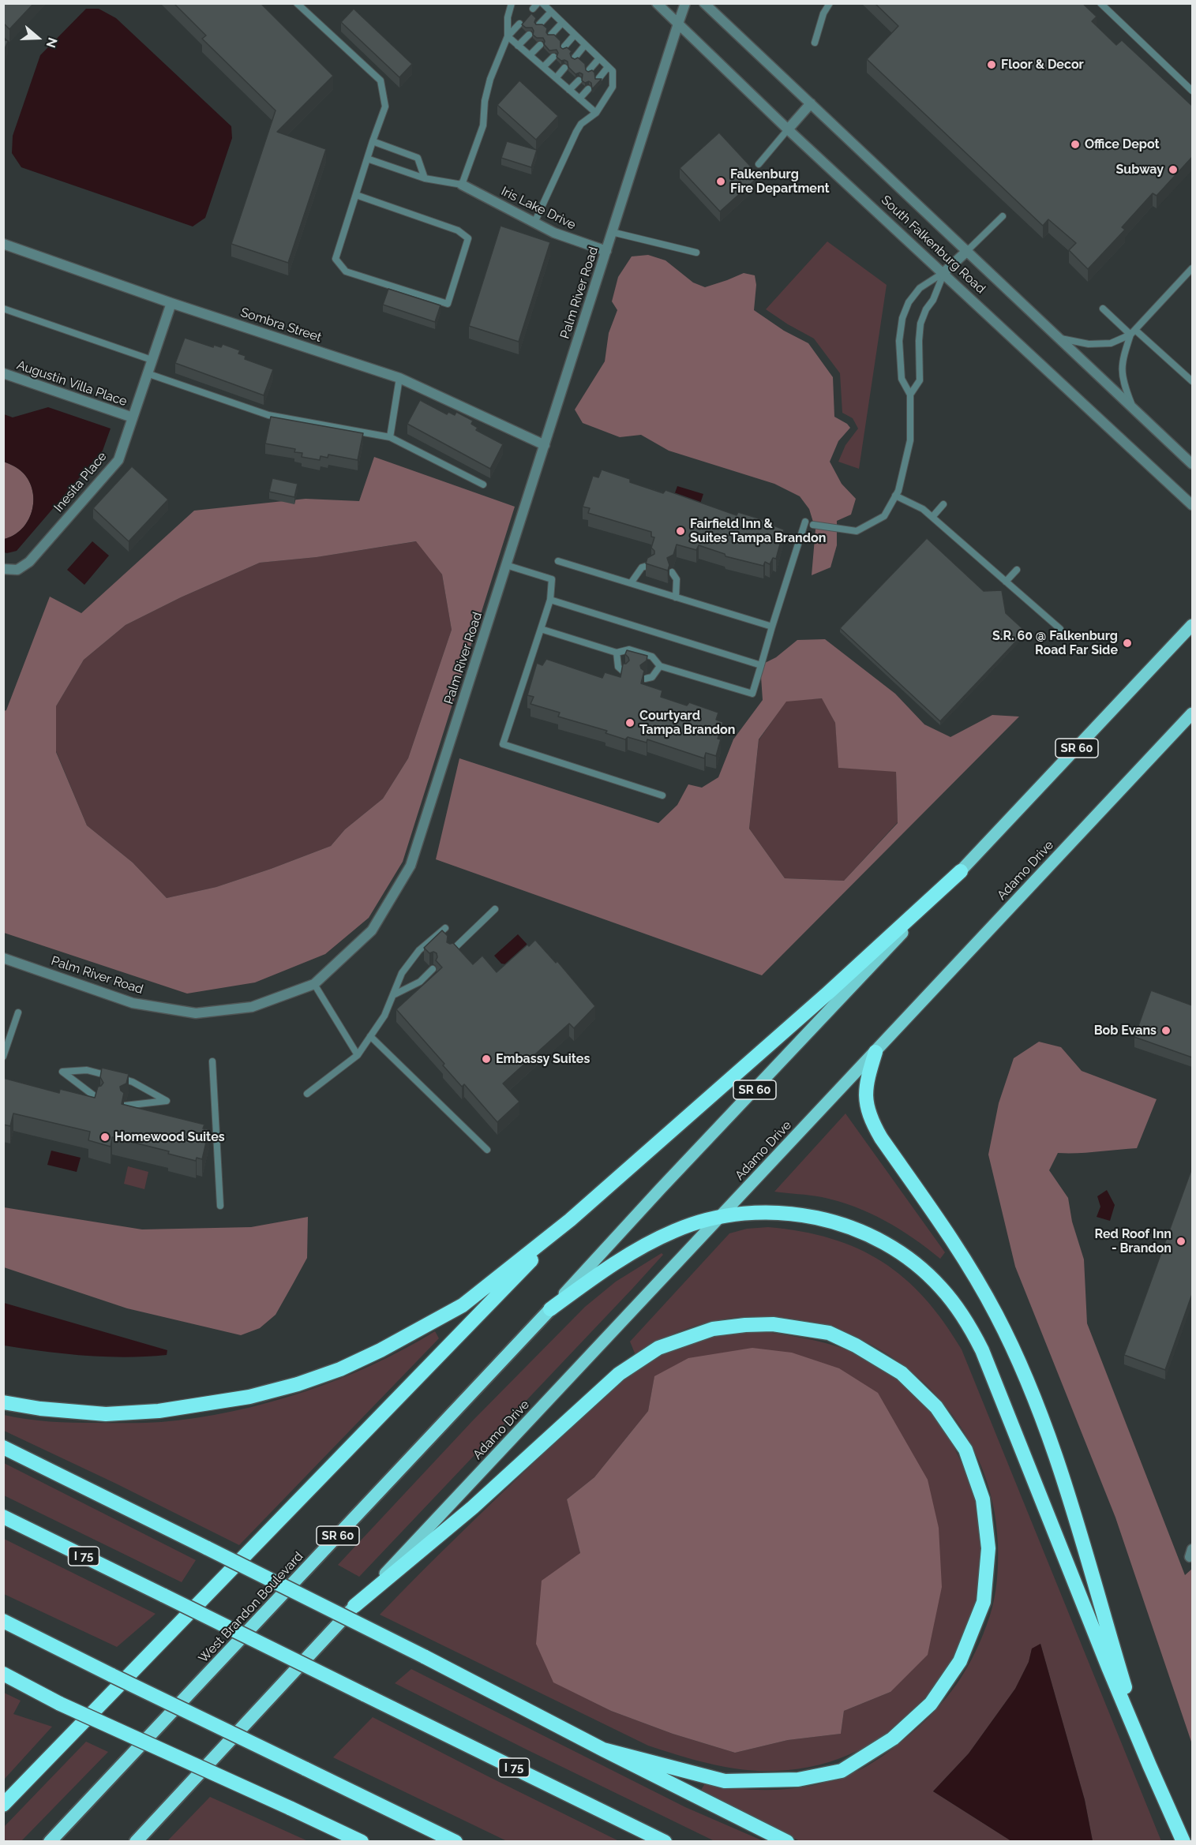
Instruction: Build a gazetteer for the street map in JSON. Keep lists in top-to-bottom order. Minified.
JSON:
{"streets":{"highway":["SR 60","I 75","West Brandon Boulevard"],"main road":["Adamo Drive"],"street":["Iris Lake Drive","South Falkenburg Road","Palm River Road","Sombra Street","Augustin Villa Place","Inesita Place"]},"crossings":[["Iris Lake Drive","Palm River Road"],["South Falkenburg Road","Palm River Road"],["Palm River Road","Sombra Street"],["Sombra Street","Inesita Place"],["Augustin Villa Place","Inesita Place"],["SR 60","West Brandon Boulevard"]],"places":["Floor & Decor","Office Depot","Subway","Falkenburg Fire Department","Fairfield Inn & Suites Tampa Brandon","S.R. 60 @ Falkenburg Road Far Side","Courtyard Tampa Brandon","Bob Evans","Embassy Suites","Homewood Suites","Red Roof Inn - Brandon"],"north":"right"}
